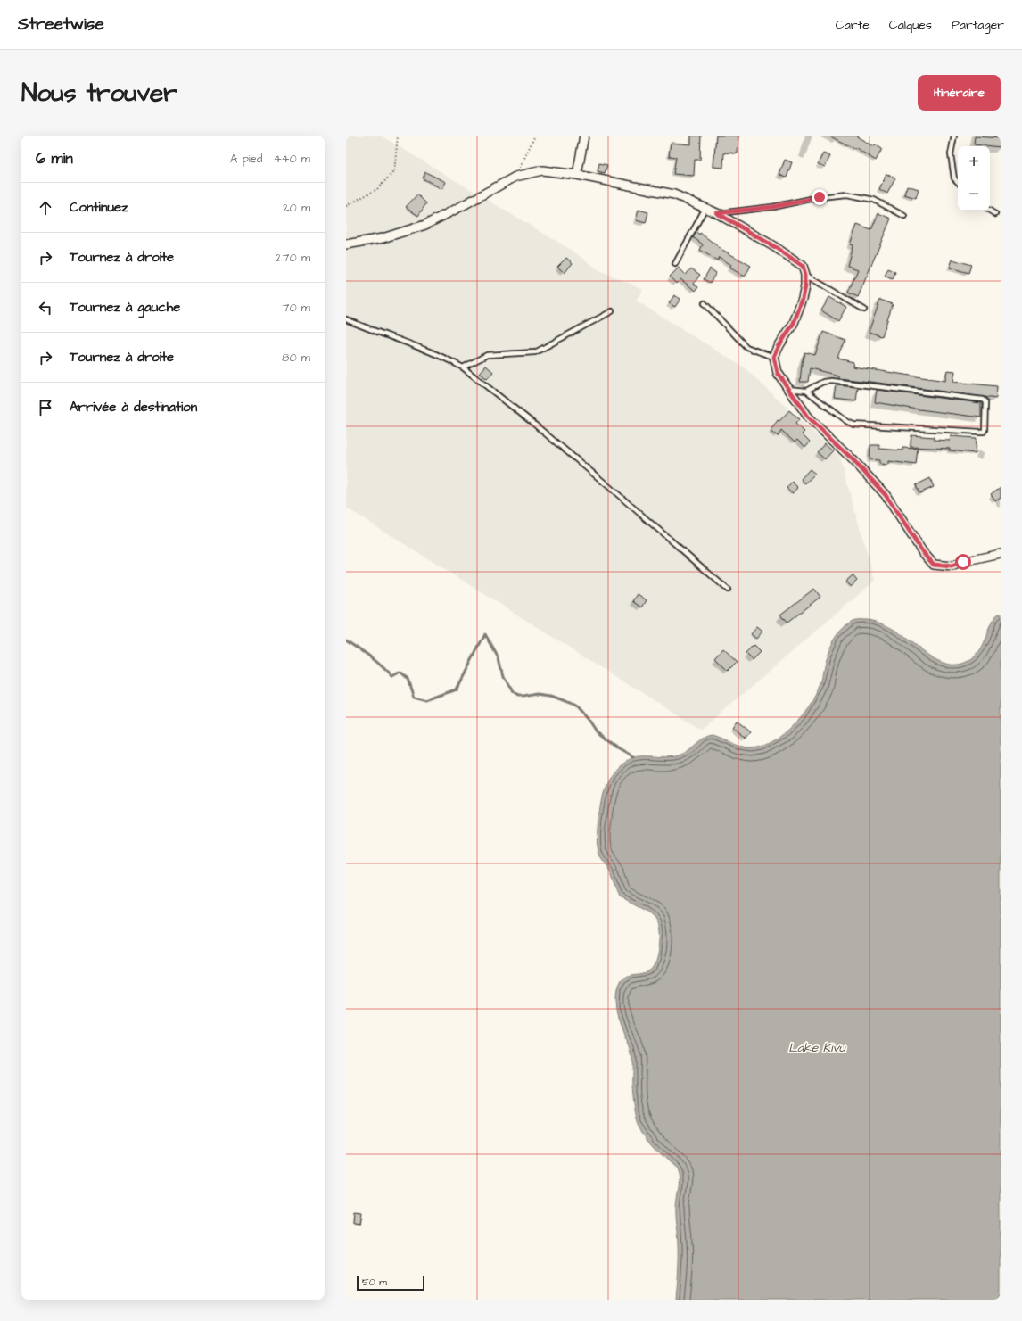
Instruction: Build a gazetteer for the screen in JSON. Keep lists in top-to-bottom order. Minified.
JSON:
{"water":["Lake Kivu"],"scale_bar":"50 m","page":{"header":"Streetwise","nav":["Carte","Calques","Partager"],"buttons":"Itinéraire","title":"Nous trouver","heading":["6 min","À pied · 440 m"],"map_buttons":["+","−"],"list":[["Continuez","20 m"],["Tournez à droite","270 m"],["Tournez à gauche","70 m"],["Tournez à droite","80 m"],"Arrivée à destination"],"scale":"50 m"}}
